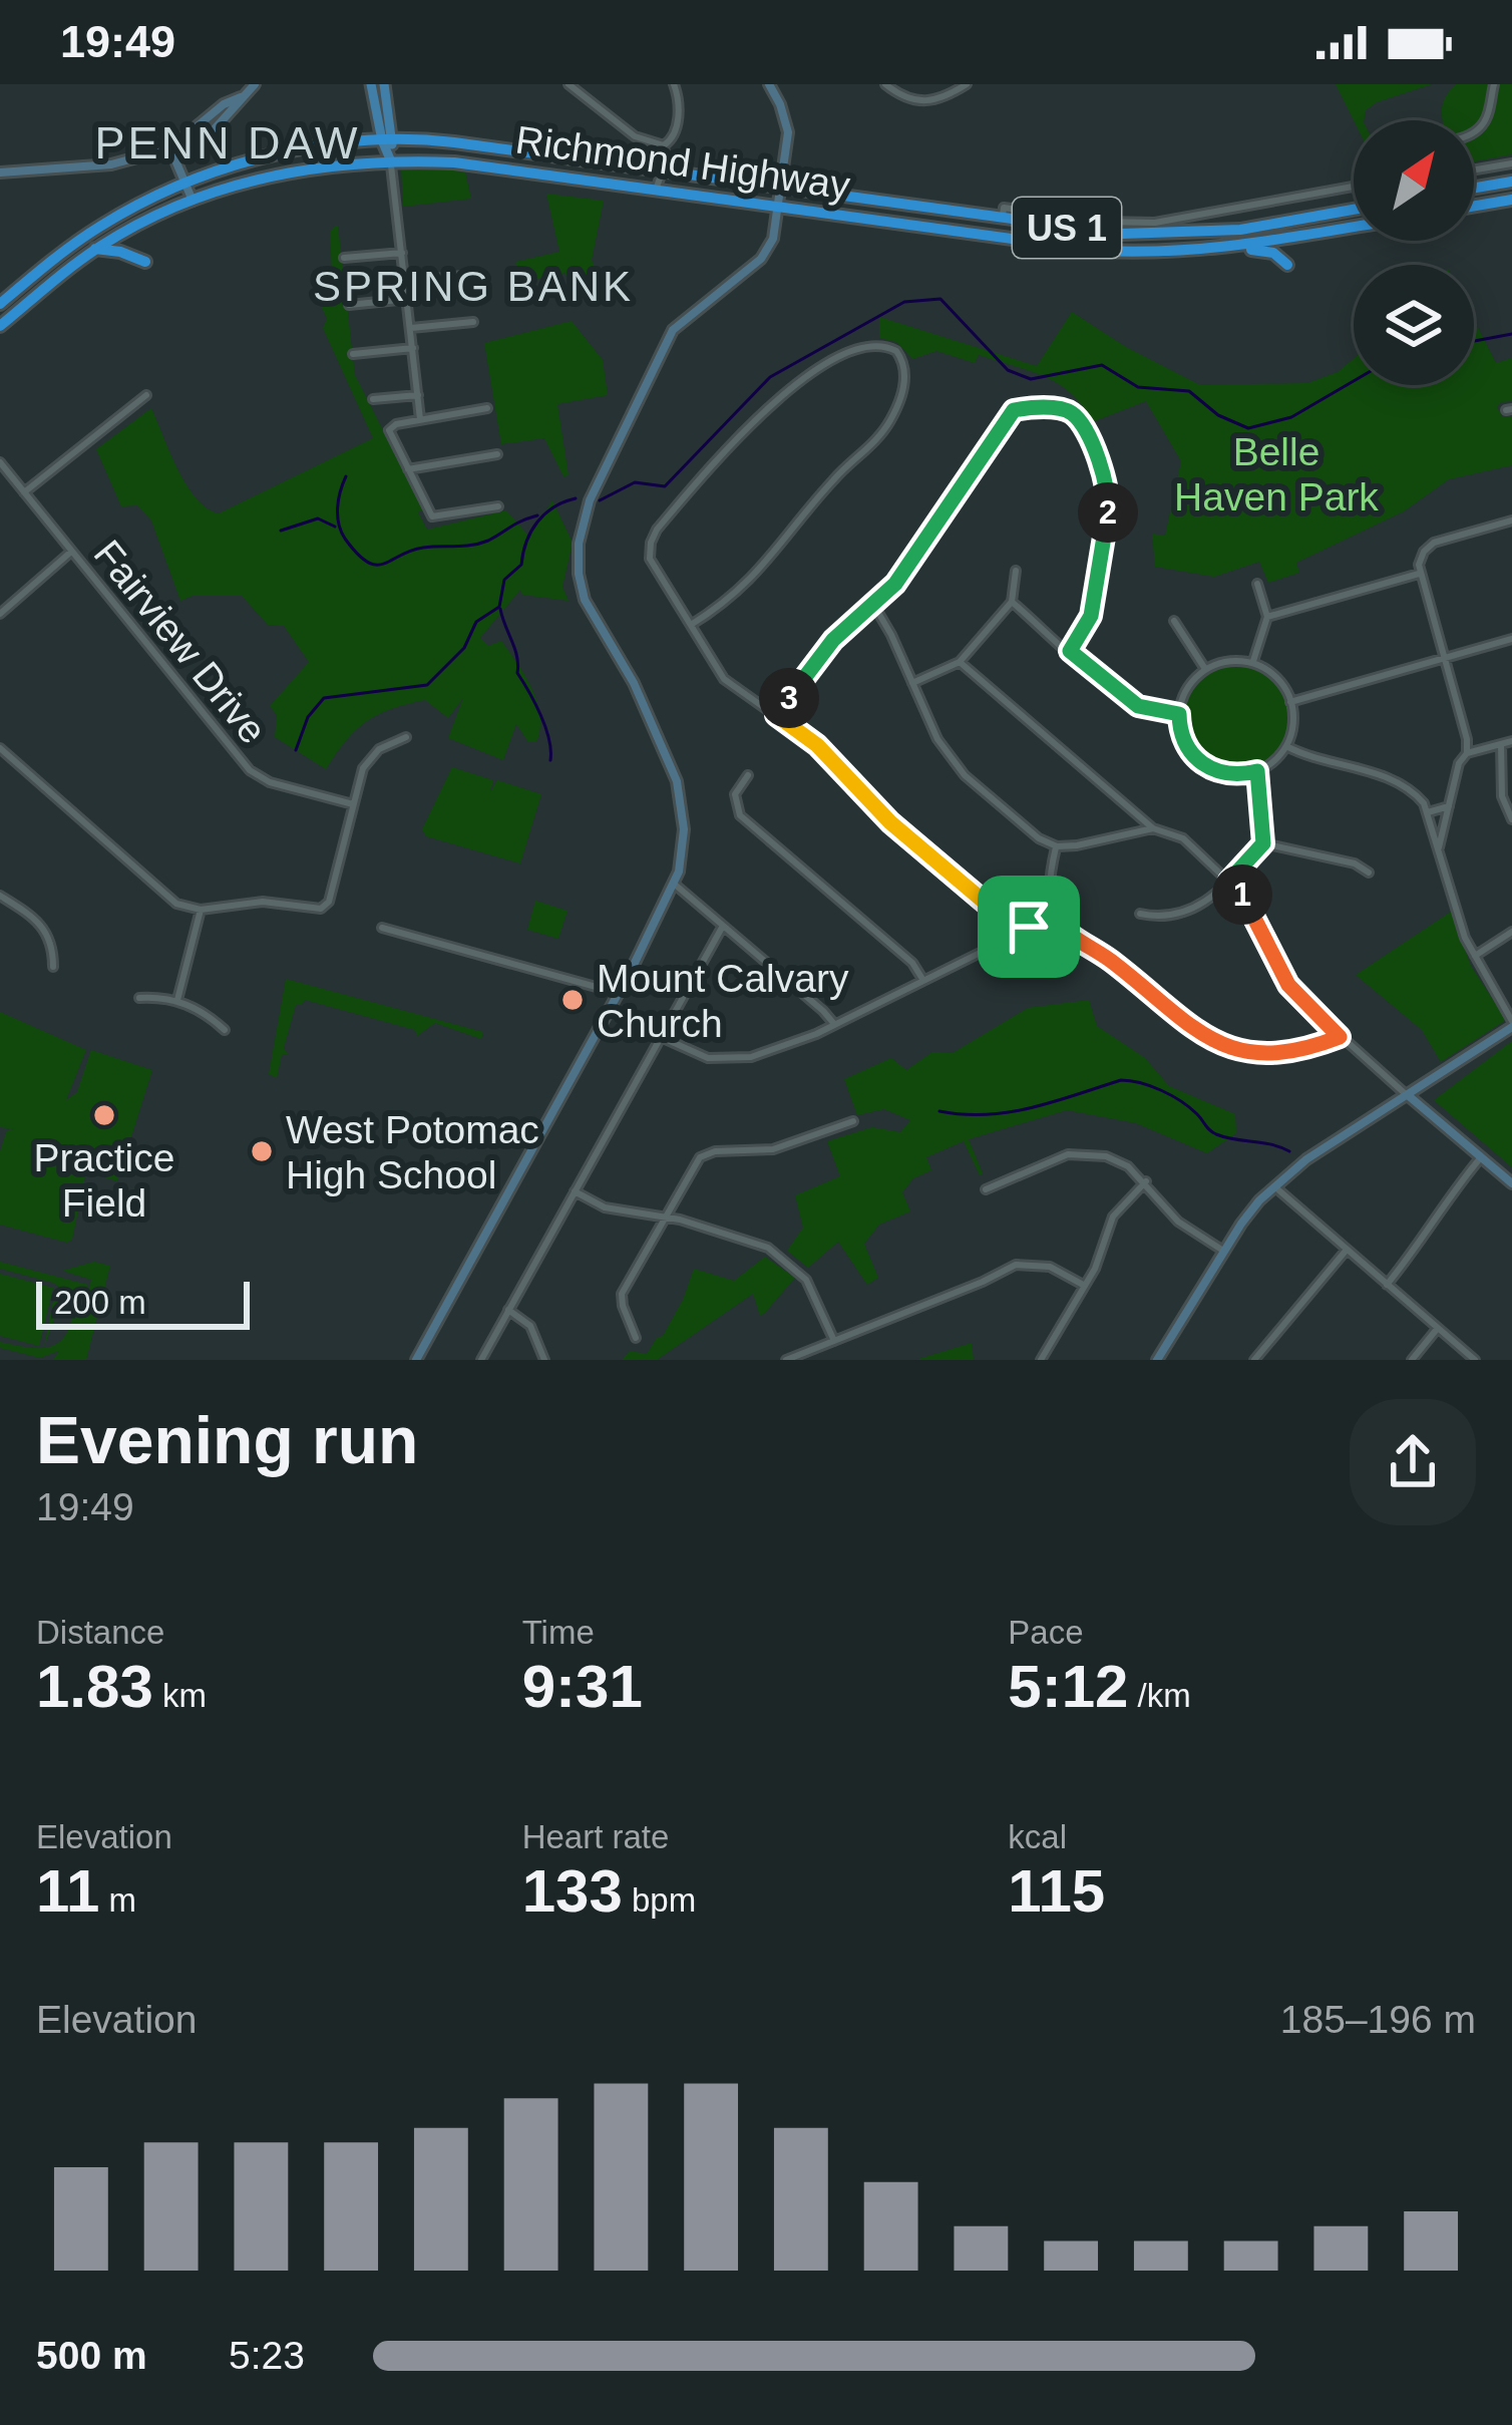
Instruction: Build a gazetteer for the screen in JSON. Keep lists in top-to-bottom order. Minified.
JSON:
{"streets":{"highway":["Richmond Highway","US 1"],"street":["Fairview Drive"]},"districts":["PENN DAW","SPRING BANK"],"parks":["Belle Haven Park"],"places":["Mount Calvary Church","Practice Field","West Potomac High School"],"scale_bar":"200 m","north":"top right","page":{"status":"19:49","pins":["2","3","1"],"scale":"200 m","heading":["Evening run","19:49"],"stats":[["Distance","1.83 km"],["Time","9:31"],["Pace","5:12 /km"],["Elevation","11 m"],["Heart rate","133 bpm"],["kcal","115"]],"chart":["Elevation","185–196 m"],"list":[{"name":"500 m","note":"5:23"}]}}
